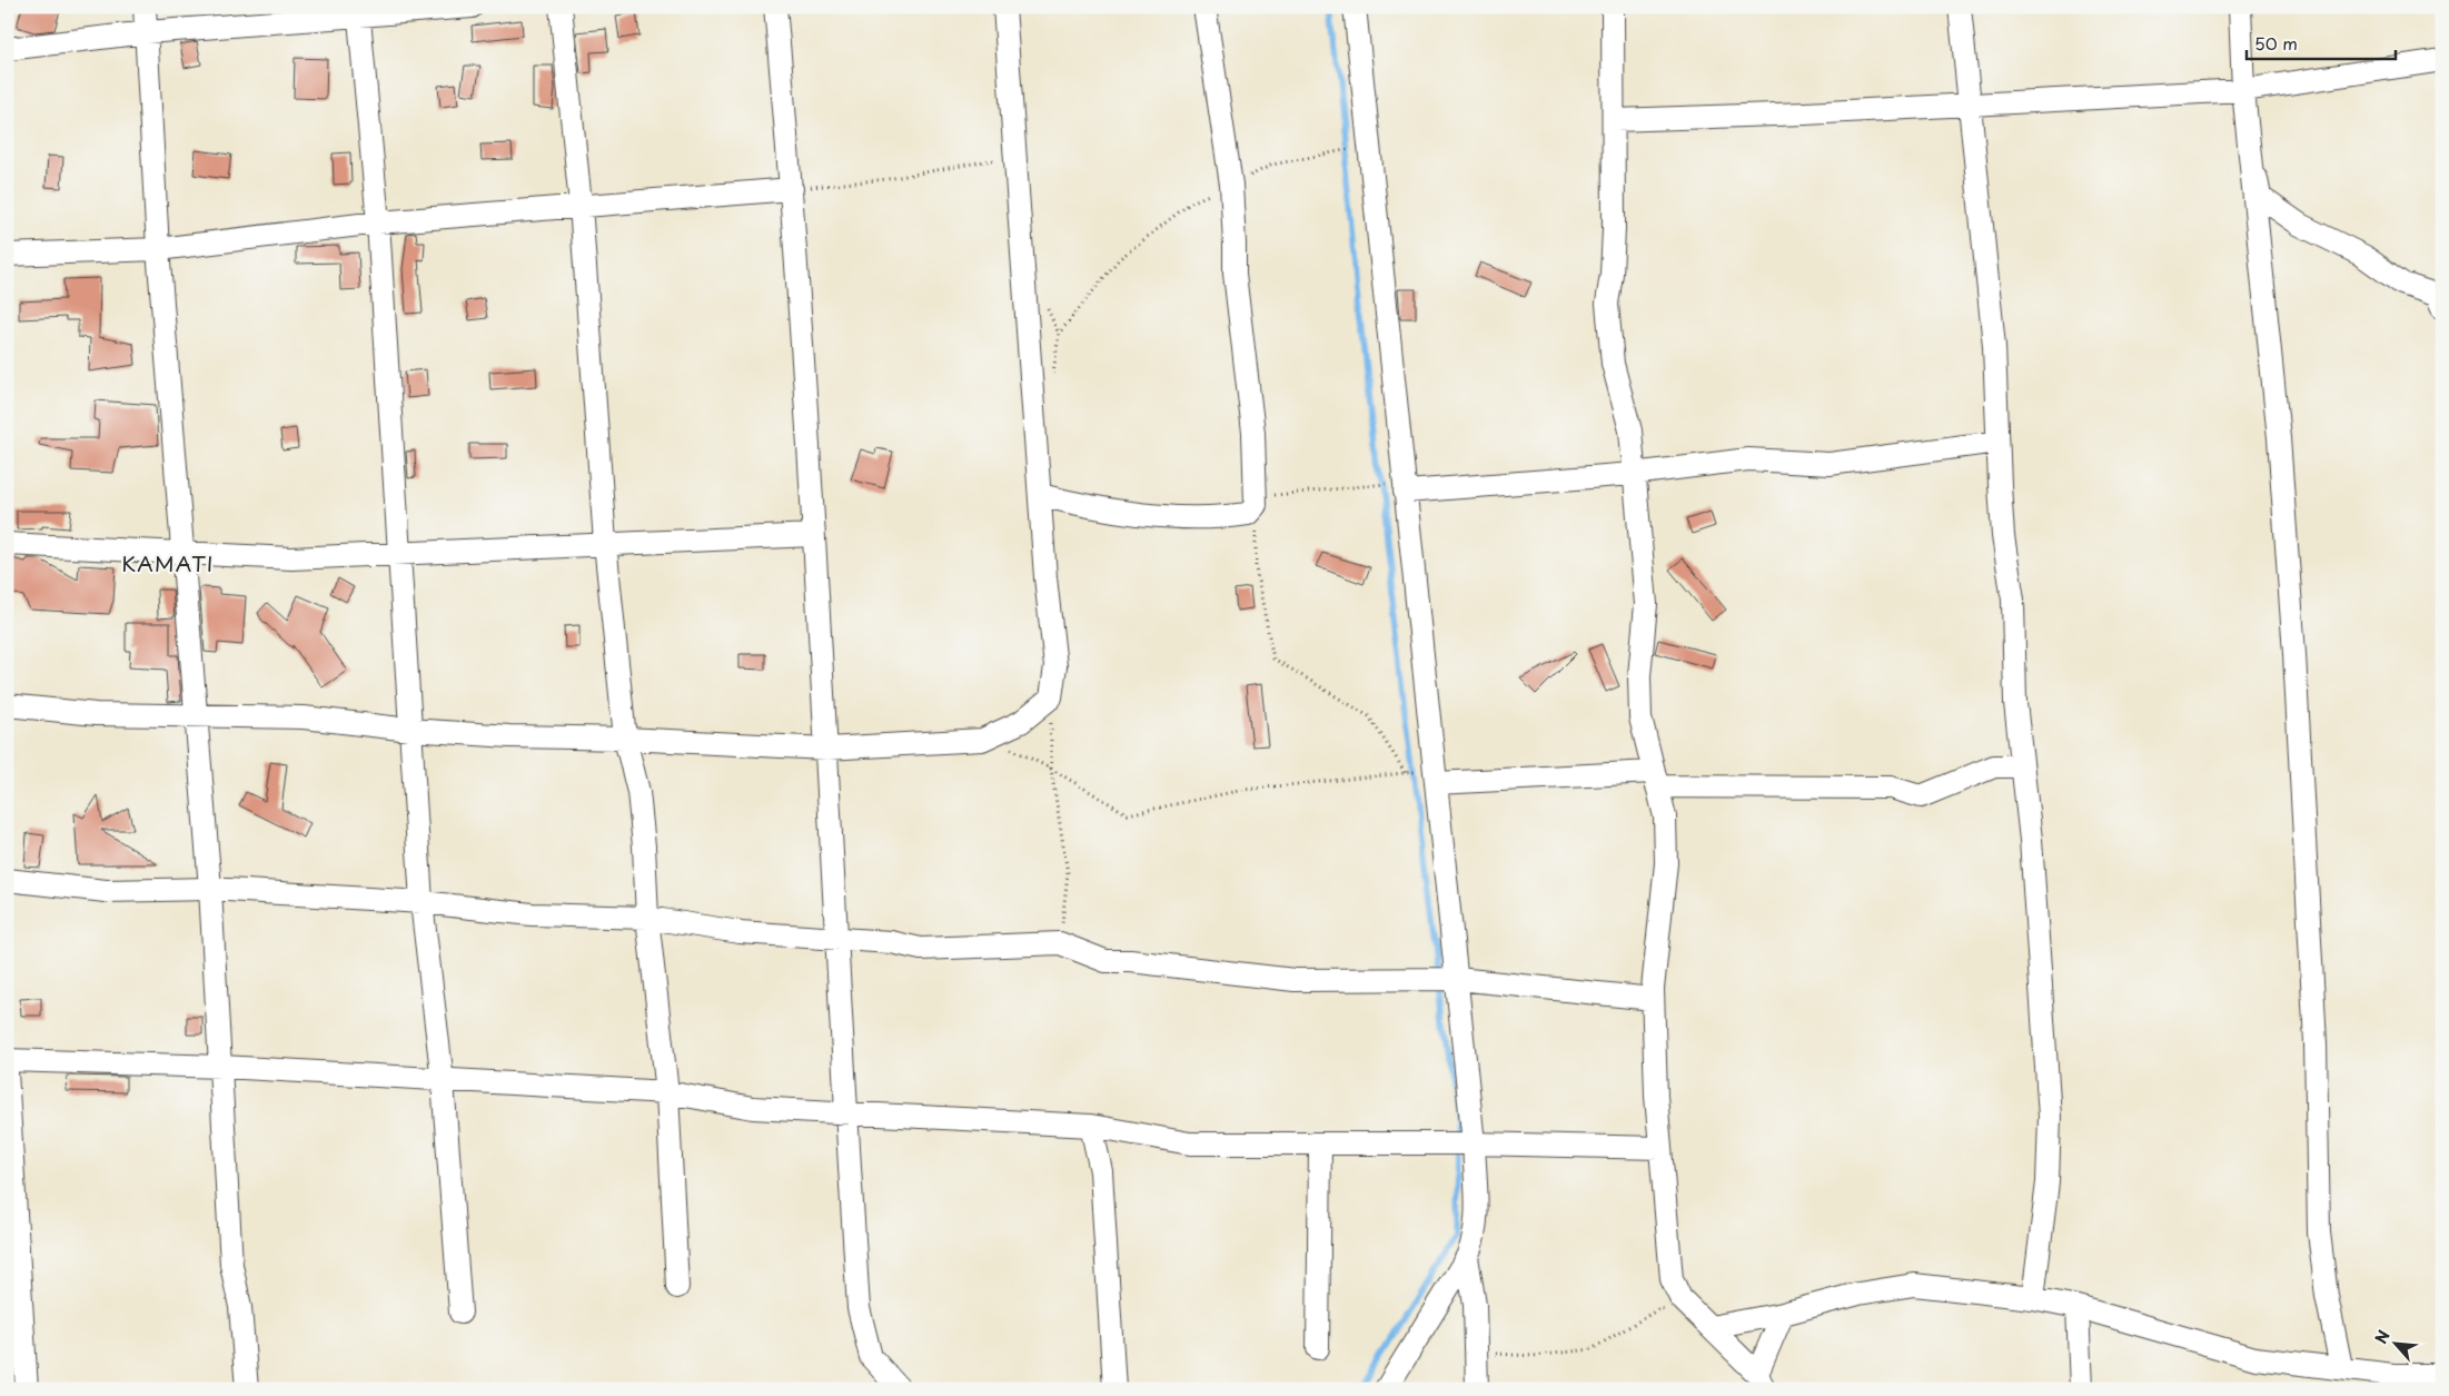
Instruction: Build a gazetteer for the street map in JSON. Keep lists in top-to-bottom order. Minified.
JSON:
{"districts":["KAMATI"],"scale_bar":"50 m","north":"top left"}
